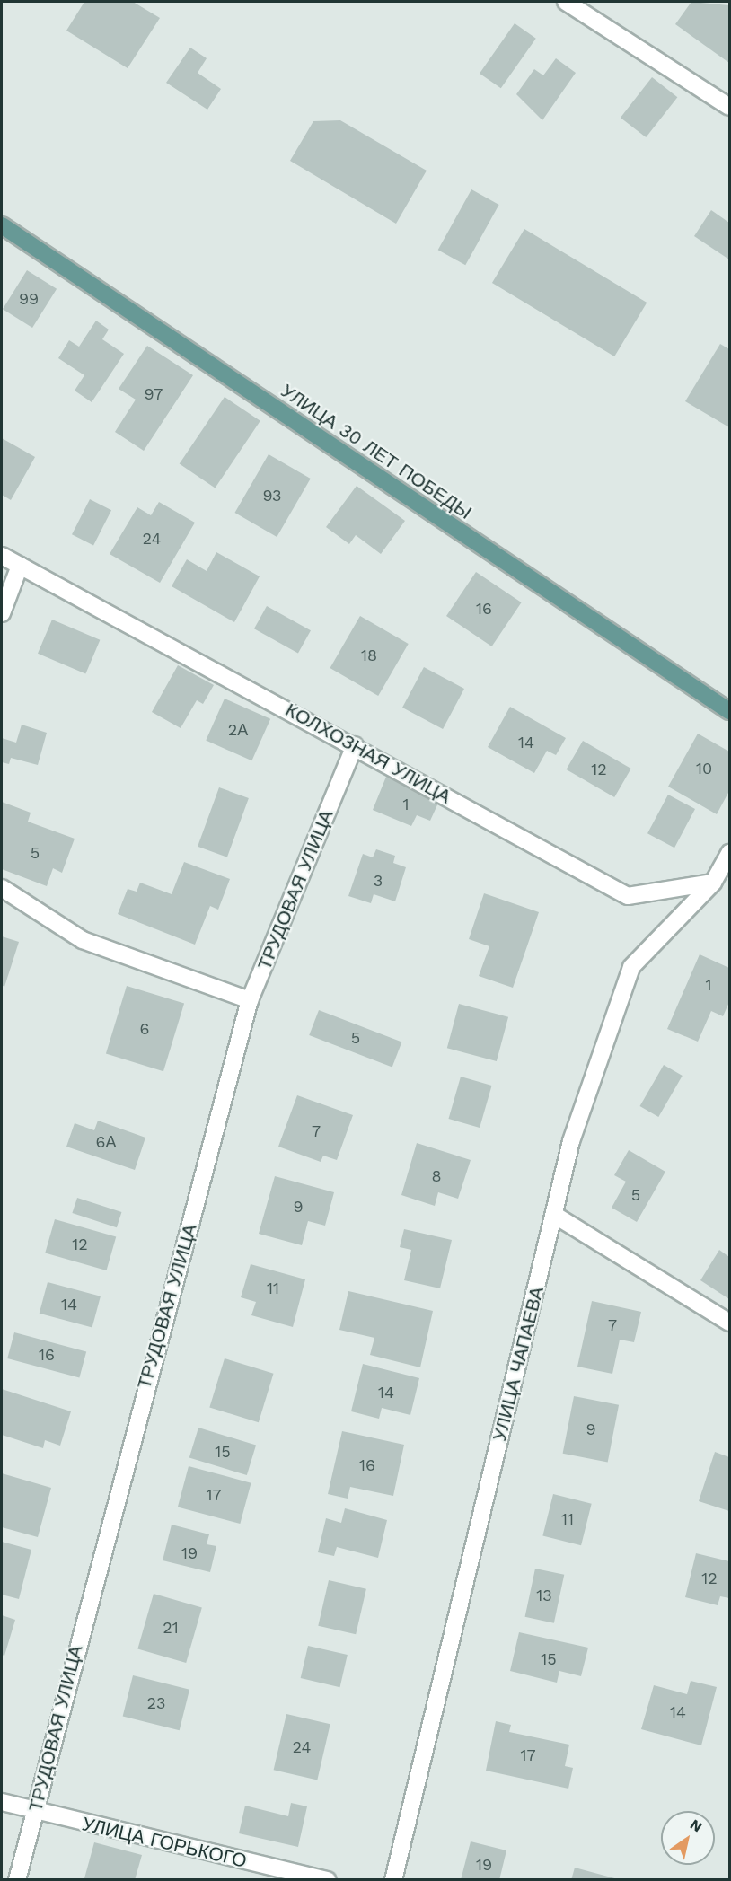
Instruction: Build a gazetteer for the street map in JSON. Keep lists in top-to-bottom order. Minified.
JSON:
{"streets":{"main road":["УЛИЦА 30 ЛЕТ ПОБЕДЫ"],"street":["КОЛХОЗНАЯ УЛИЦА","ТРУДОВАЯ УЛИЦА","УЛИЦА ЧАПАЕВА","УЛИЦА ГОРЬКОГО"]},"crossings":[["КОЛХОЗНАЯ УЛИЦА","ТРУДОВАЯ УЛИЦА"],["КОЛХОЗНАЯ УЛИЦА","УЛИЦА ЧАПАЕВА"],["ТРУДОВАЯ УЛИЦА","УЛИЦА ГОРЬКОГО"]],"house_numbers":["99","97","93","24","16","18","2А","14","10","12","1","5","3","1","6","5","7","6А","8","5","9","12","11","14","7","16","14","9","15","16","17","11","19","12","13","21","15","23","14","24","17","19"],"north":"top right"}
